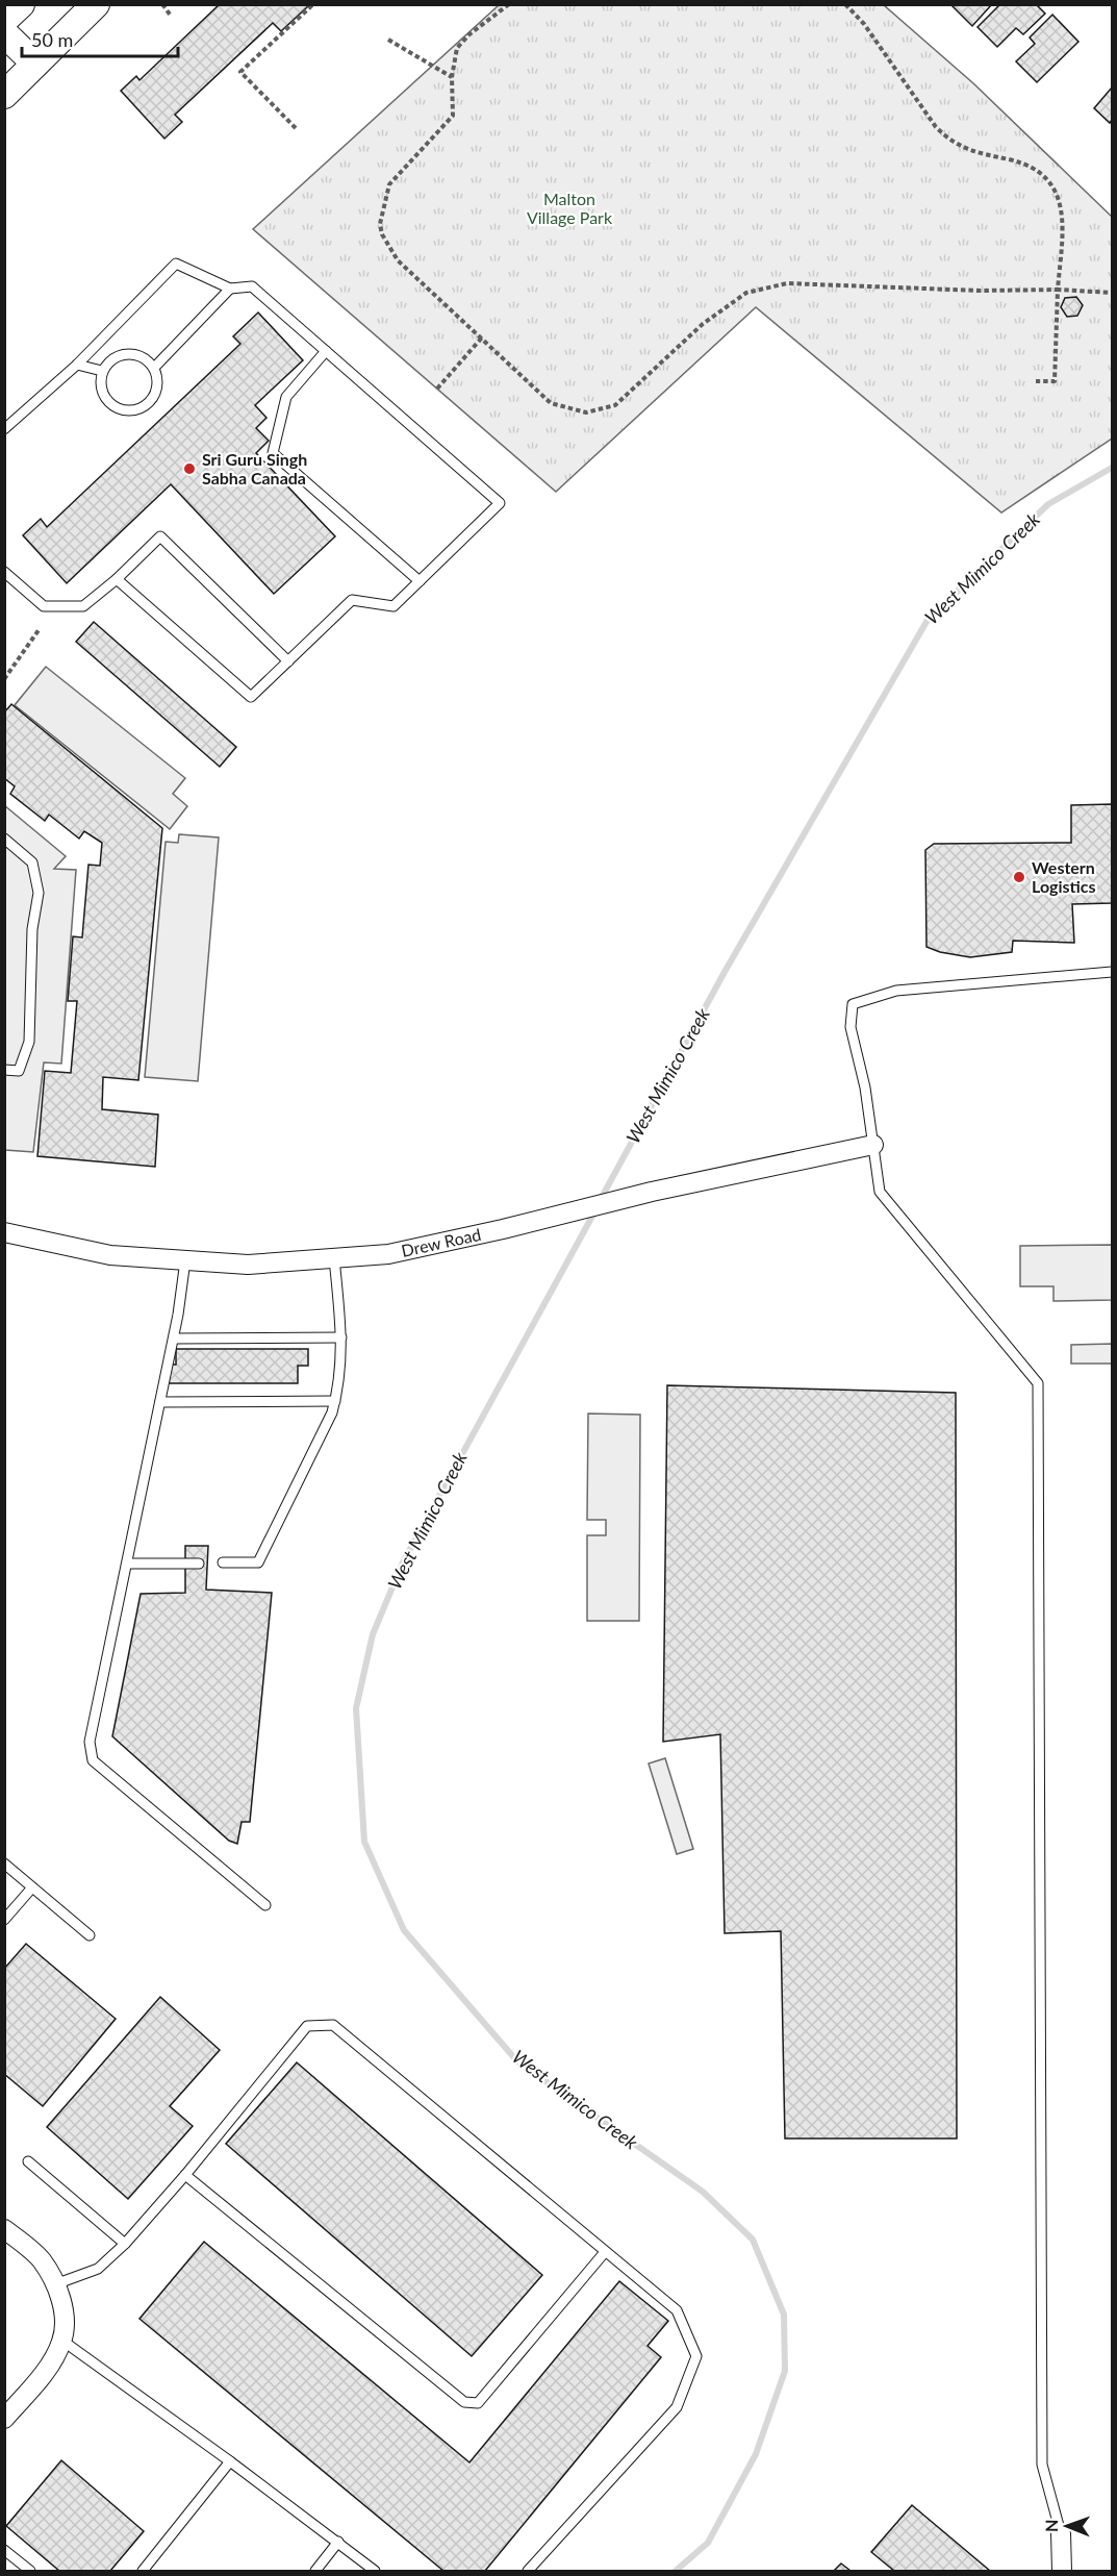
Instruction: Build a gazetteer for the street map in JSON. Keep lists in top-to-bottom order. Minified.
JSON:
{"streets":{"street":["Drew Road"]},"water":["West Mimico Creek"],"parks":["Malton Village Park"],"places":["Sri Guru Singh Sabha Canada","Western Logistics"],"scale_bar":"50 m","north":"left"}
